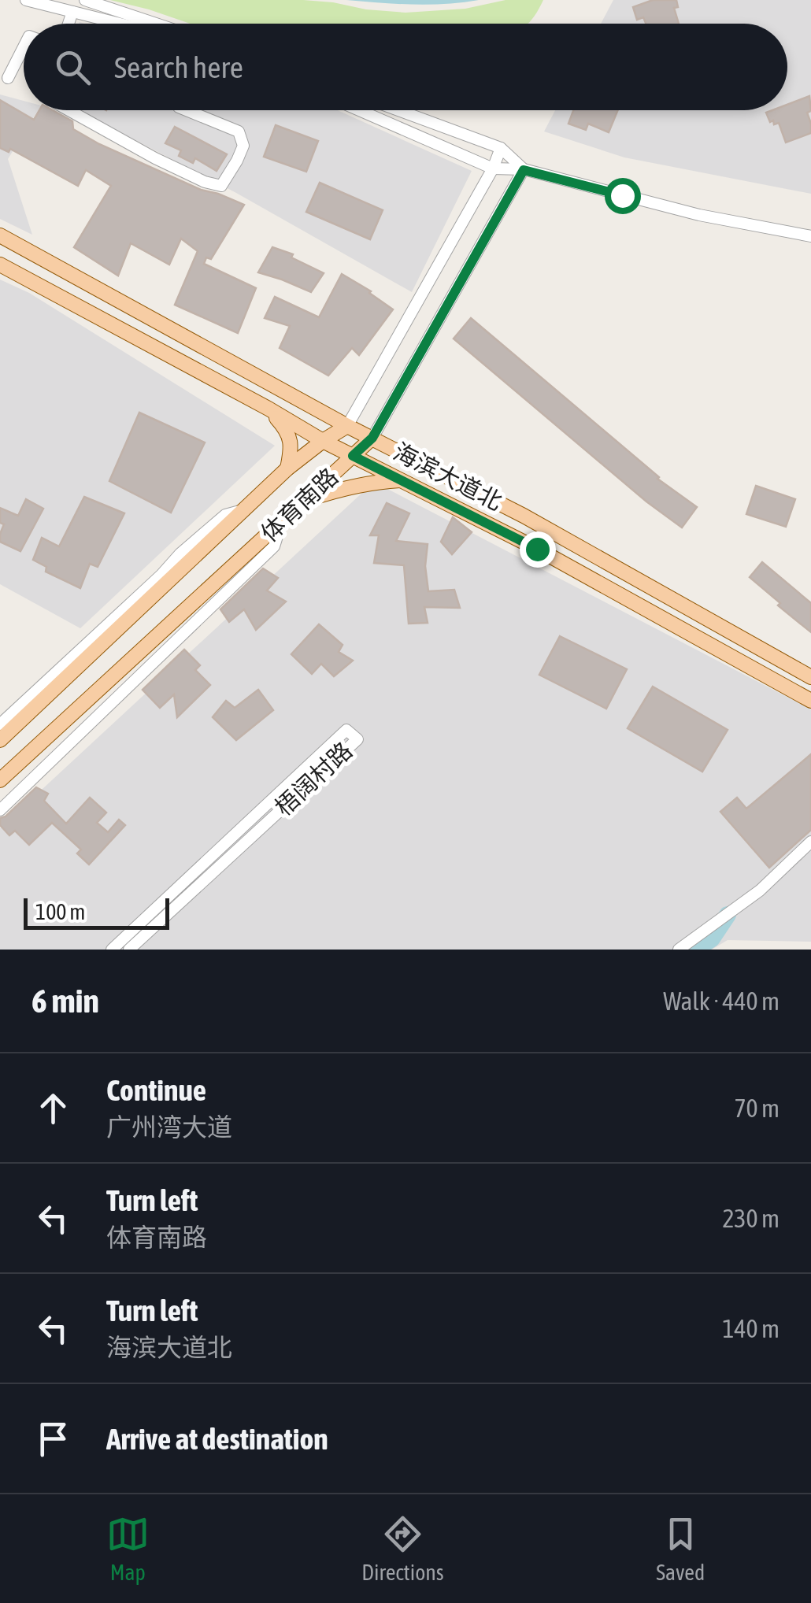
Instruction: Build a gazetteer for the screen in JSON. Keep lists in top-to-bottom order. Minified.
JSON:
{"streets":{"main road":["海滨大道北","体育南路"],"street":["梧阔村路"]},"crossings":[["海滨大道北","体育南路"]],"scale_bar":"100 m","page":{"search":"Search here","scale":"100 m","heading":["6 min","Walk · 440 m"],"list":[["Continue","广州湾大道","70 m"],["Turn left","体育南路","230 m"],["Turn left","海滨大道北","140 m"],"Arrive at destination"],"nav":["Map","Directions","Saved"]}}
